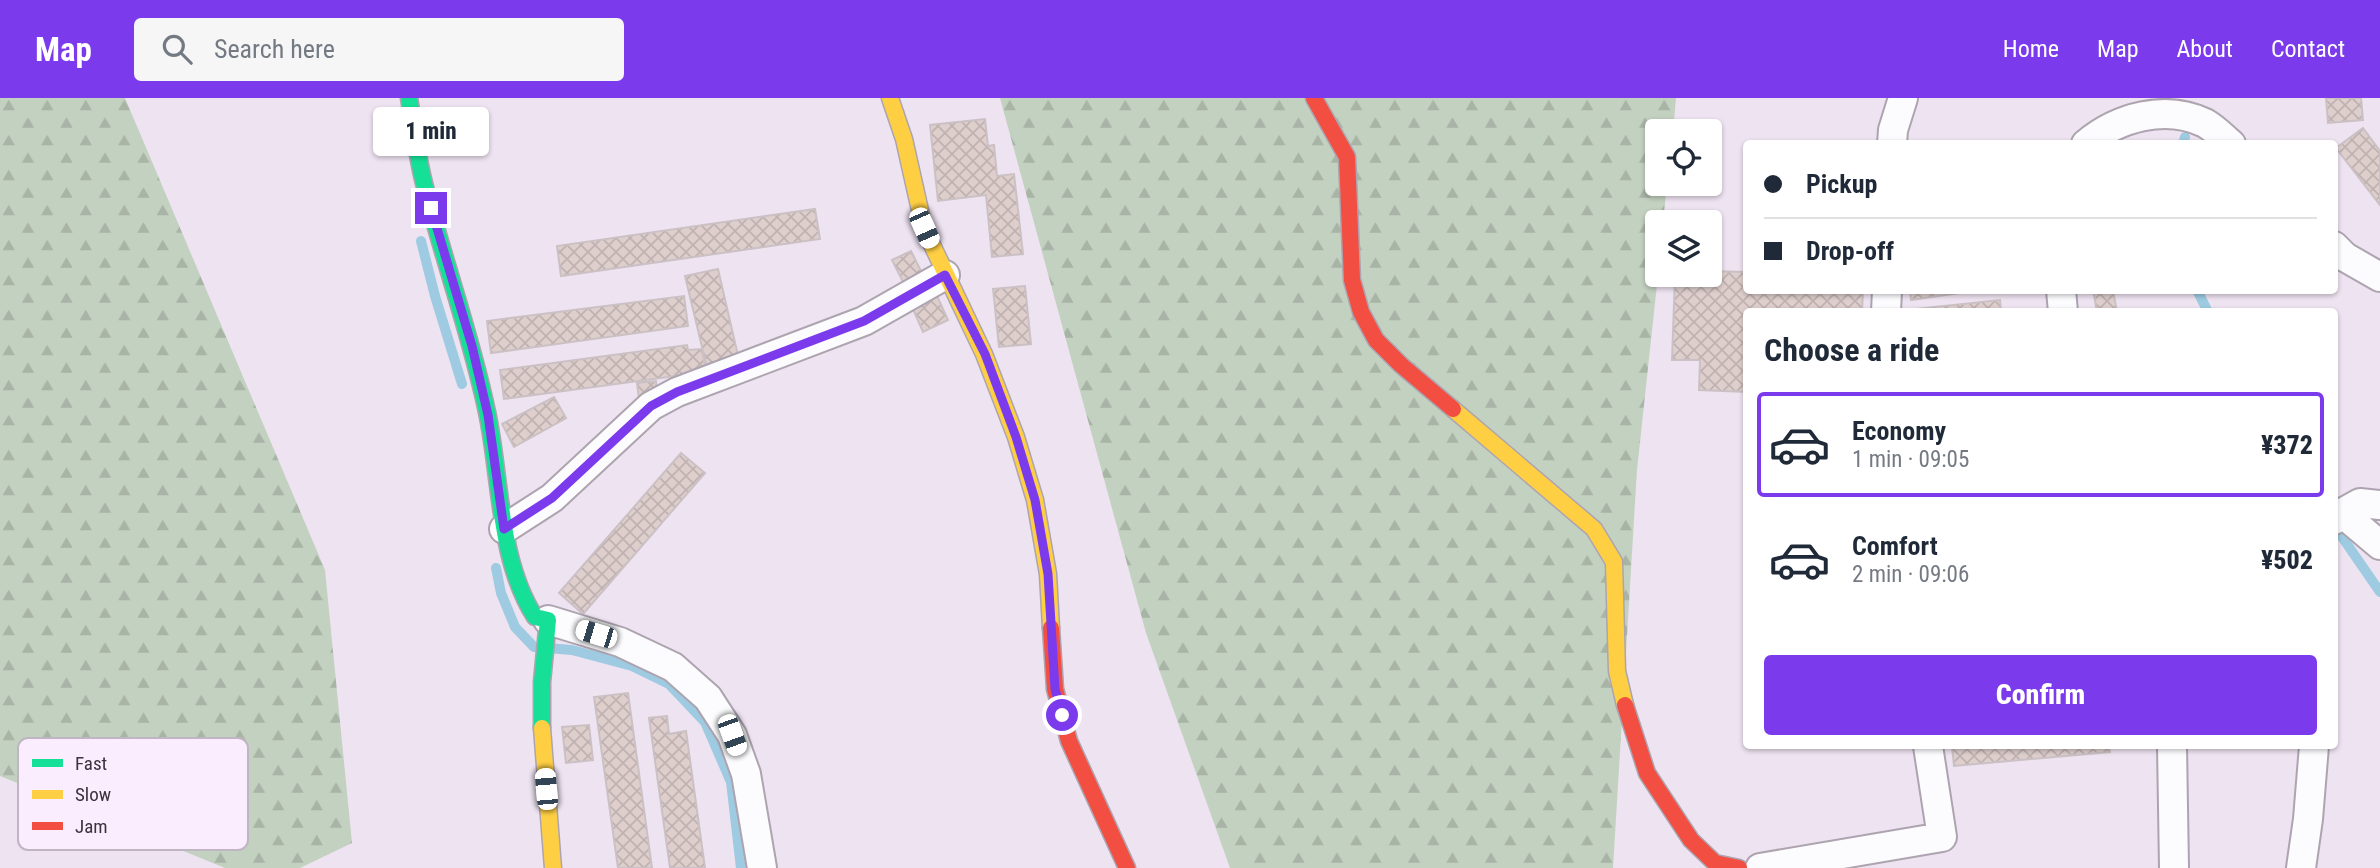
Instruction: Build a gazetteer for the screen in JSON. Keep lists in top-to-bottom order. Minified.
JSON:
{"legend":["Fast","Slow","Jam"],"page":{"header":"Map","search":"Search here","nav":["Home","Map","About","Contact"],"bubble":"1 min","banner":["Pickup","Drop-off"],"heading":"Choose a ride","list":[{"name":"Economy","note":"1 min · 09:05","value":"¥372"},{"name":"Comfort","note":"2 min · 09:06","value":"¥502"}],"buttons":"Confirm"}}
